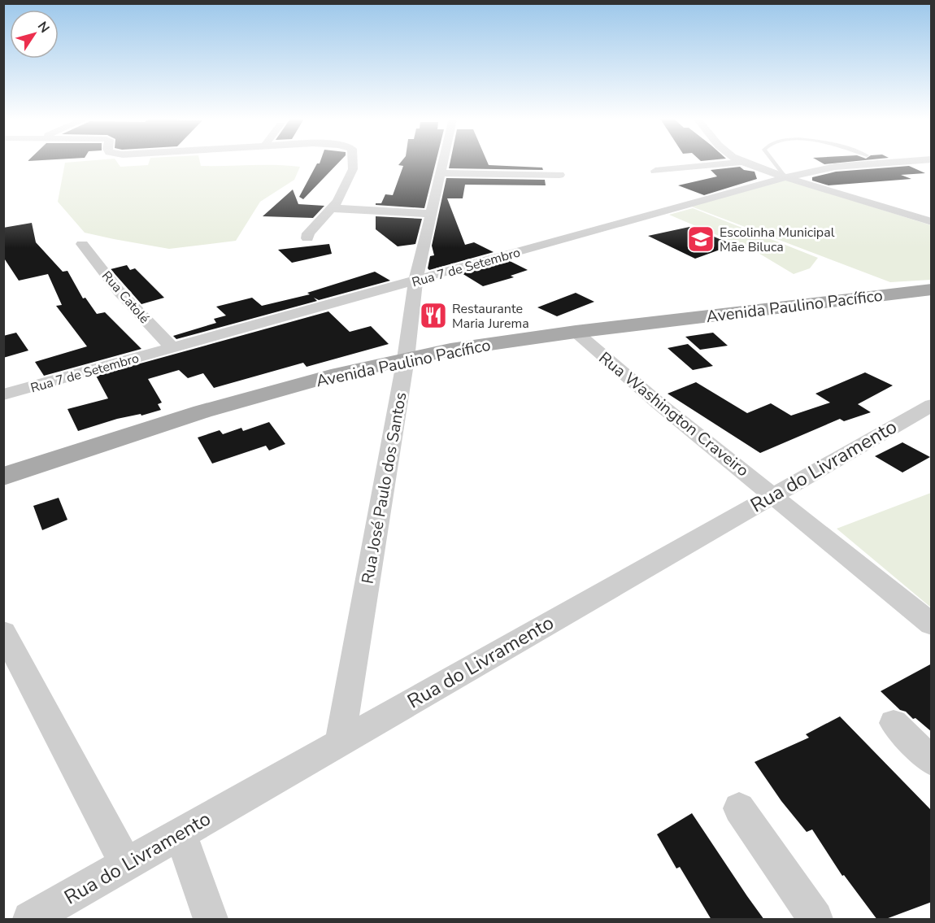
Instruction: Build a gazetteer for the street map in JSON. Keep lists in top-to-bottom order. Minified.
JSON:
{"streets":{"main road":["Avenida Paulino Pacífico"],"street":["Rua 7 de Setembro","Rua Catolé","Rua Washington Craveiro","Rua do Livramento","Rua José Paulo dos Santos"]},"crossings":[["Rua 7 de Setembro","Rua Catolé"],["Rua 7 de Setembro","Rua José Paulo dos Santos"],["Avenida Paulino Pacífico","Rua Washington Craveiro"],["Avenida Paulino Pacífico","Rua José Paulo dos Santos"],["Rua Washington Craveiro","Rua do Livramento"],["Rua do Livramento","Rua José Paulo dos Santos"]],"places":{"school or university":["Escolinha Municipal Mãe Biluca"],"restaurant":["Restaurante Maria Jurema"]},"north":"top right"}
